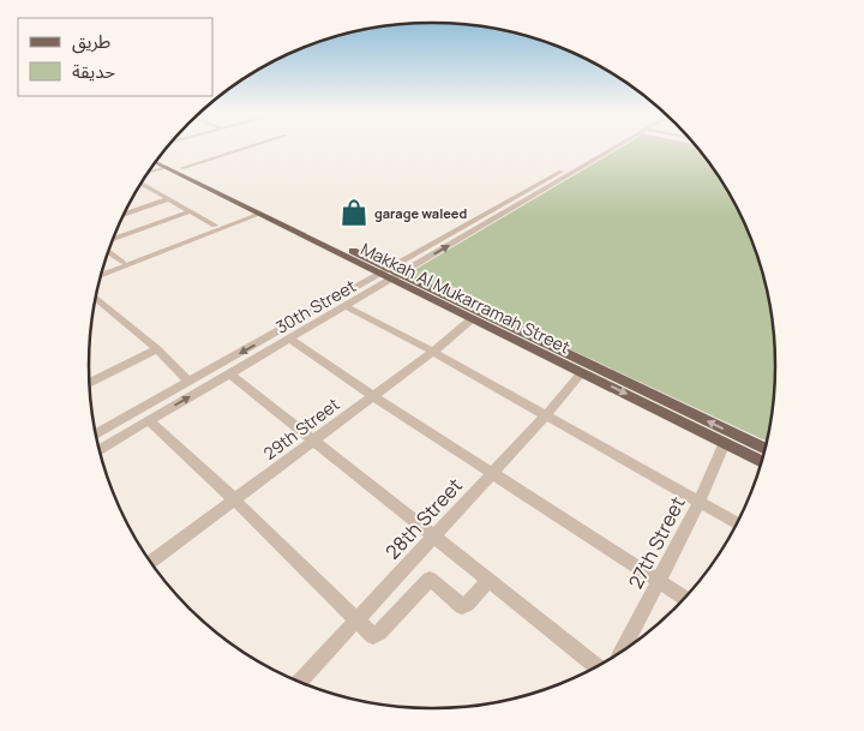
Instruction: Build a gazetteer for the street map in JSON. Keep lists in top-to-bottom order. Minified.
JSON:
{"streets":{"main road":["Makkah Al Mukarramah Street"],"street":["30th Street","29th Street","28th Street","27th Street"]},"crossings":[["Makkah Al Mukarramah Street","30th Street"],["Makkah Al Mukarramah Street","29th Street"],["Makkah Al Mukarramah Street","28th Street"],["Makkah Al Mukarramah Street","27th Street"]],"places":{"shop":["garage waleed"]},"legend":["طريق","حديقة"]}
